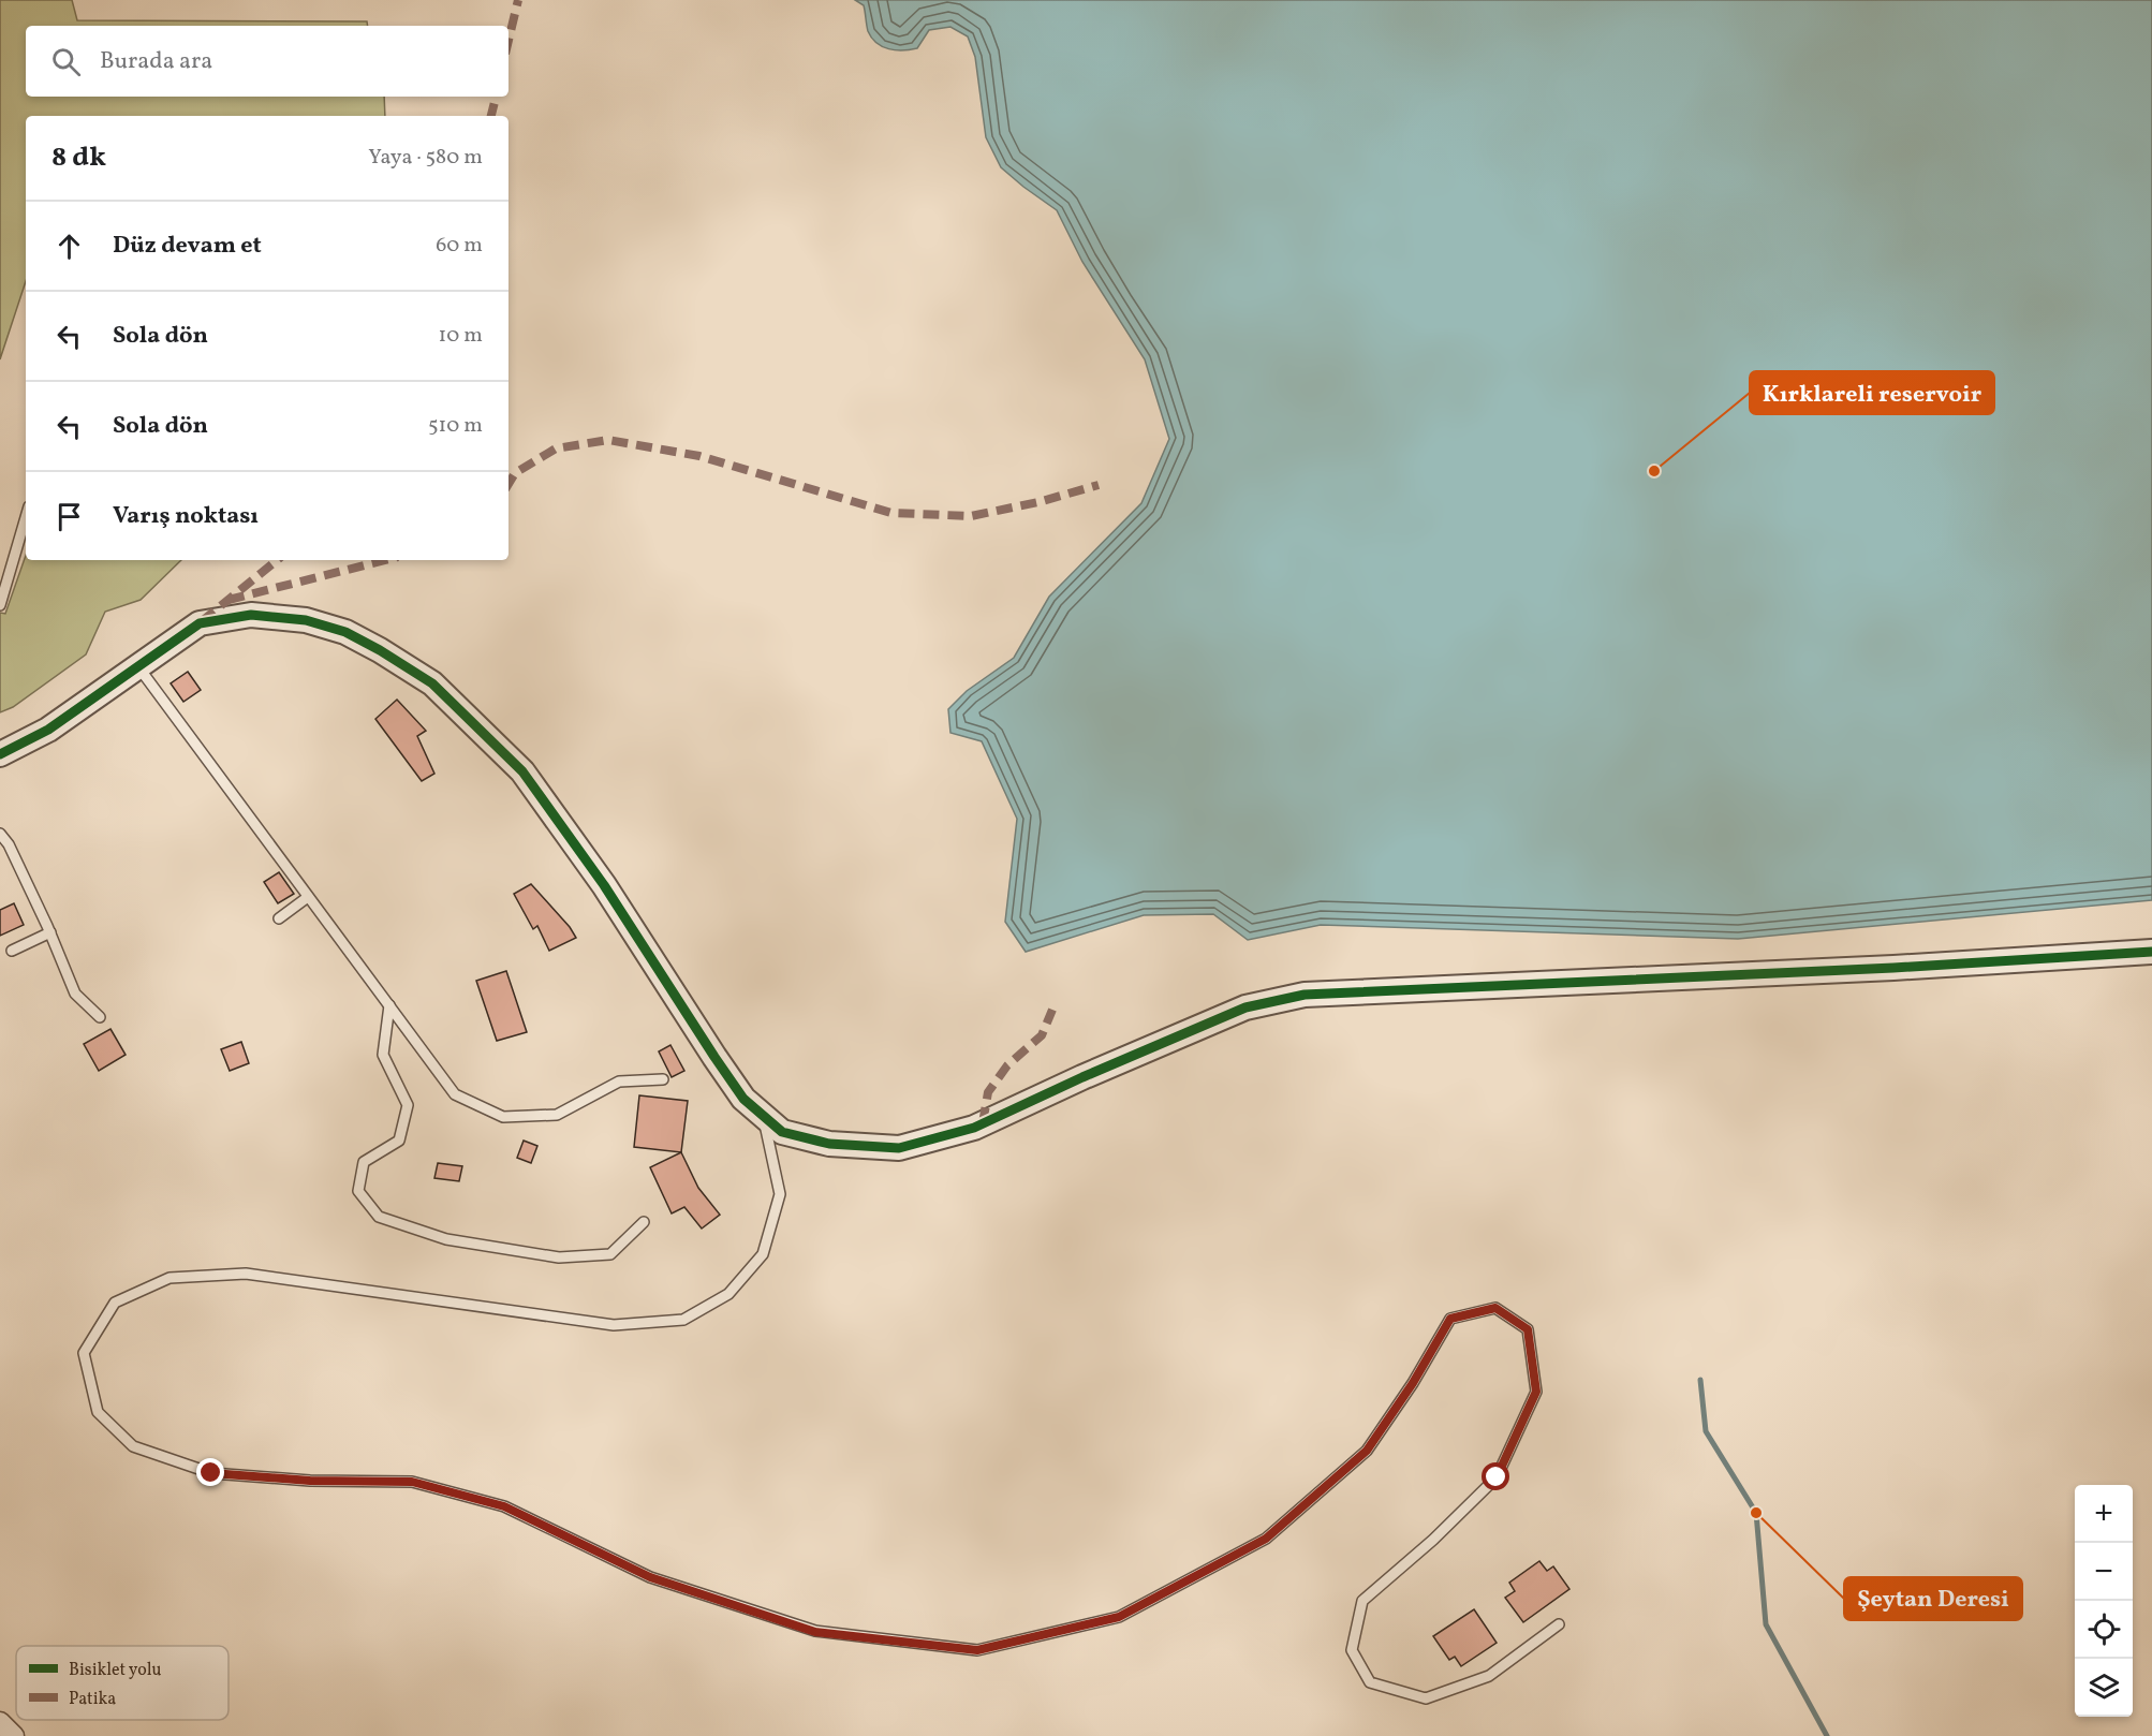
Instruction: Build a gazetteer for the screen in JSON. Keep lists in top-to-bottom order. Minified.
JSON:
{"places":["Kırklareli reservoir","Şeytan Deresi"],"legend":["Bisiklet yolu","Patika"],"page":{"search":"Burada ara","heading":["8 dk","Yaya · 580 m"],"list":[["Düz devam et","60 m"],["Sola dön","10 m"],["Sola dön","510 m"],"Varış noktası"],"map_buttons":["+","−"]}}
